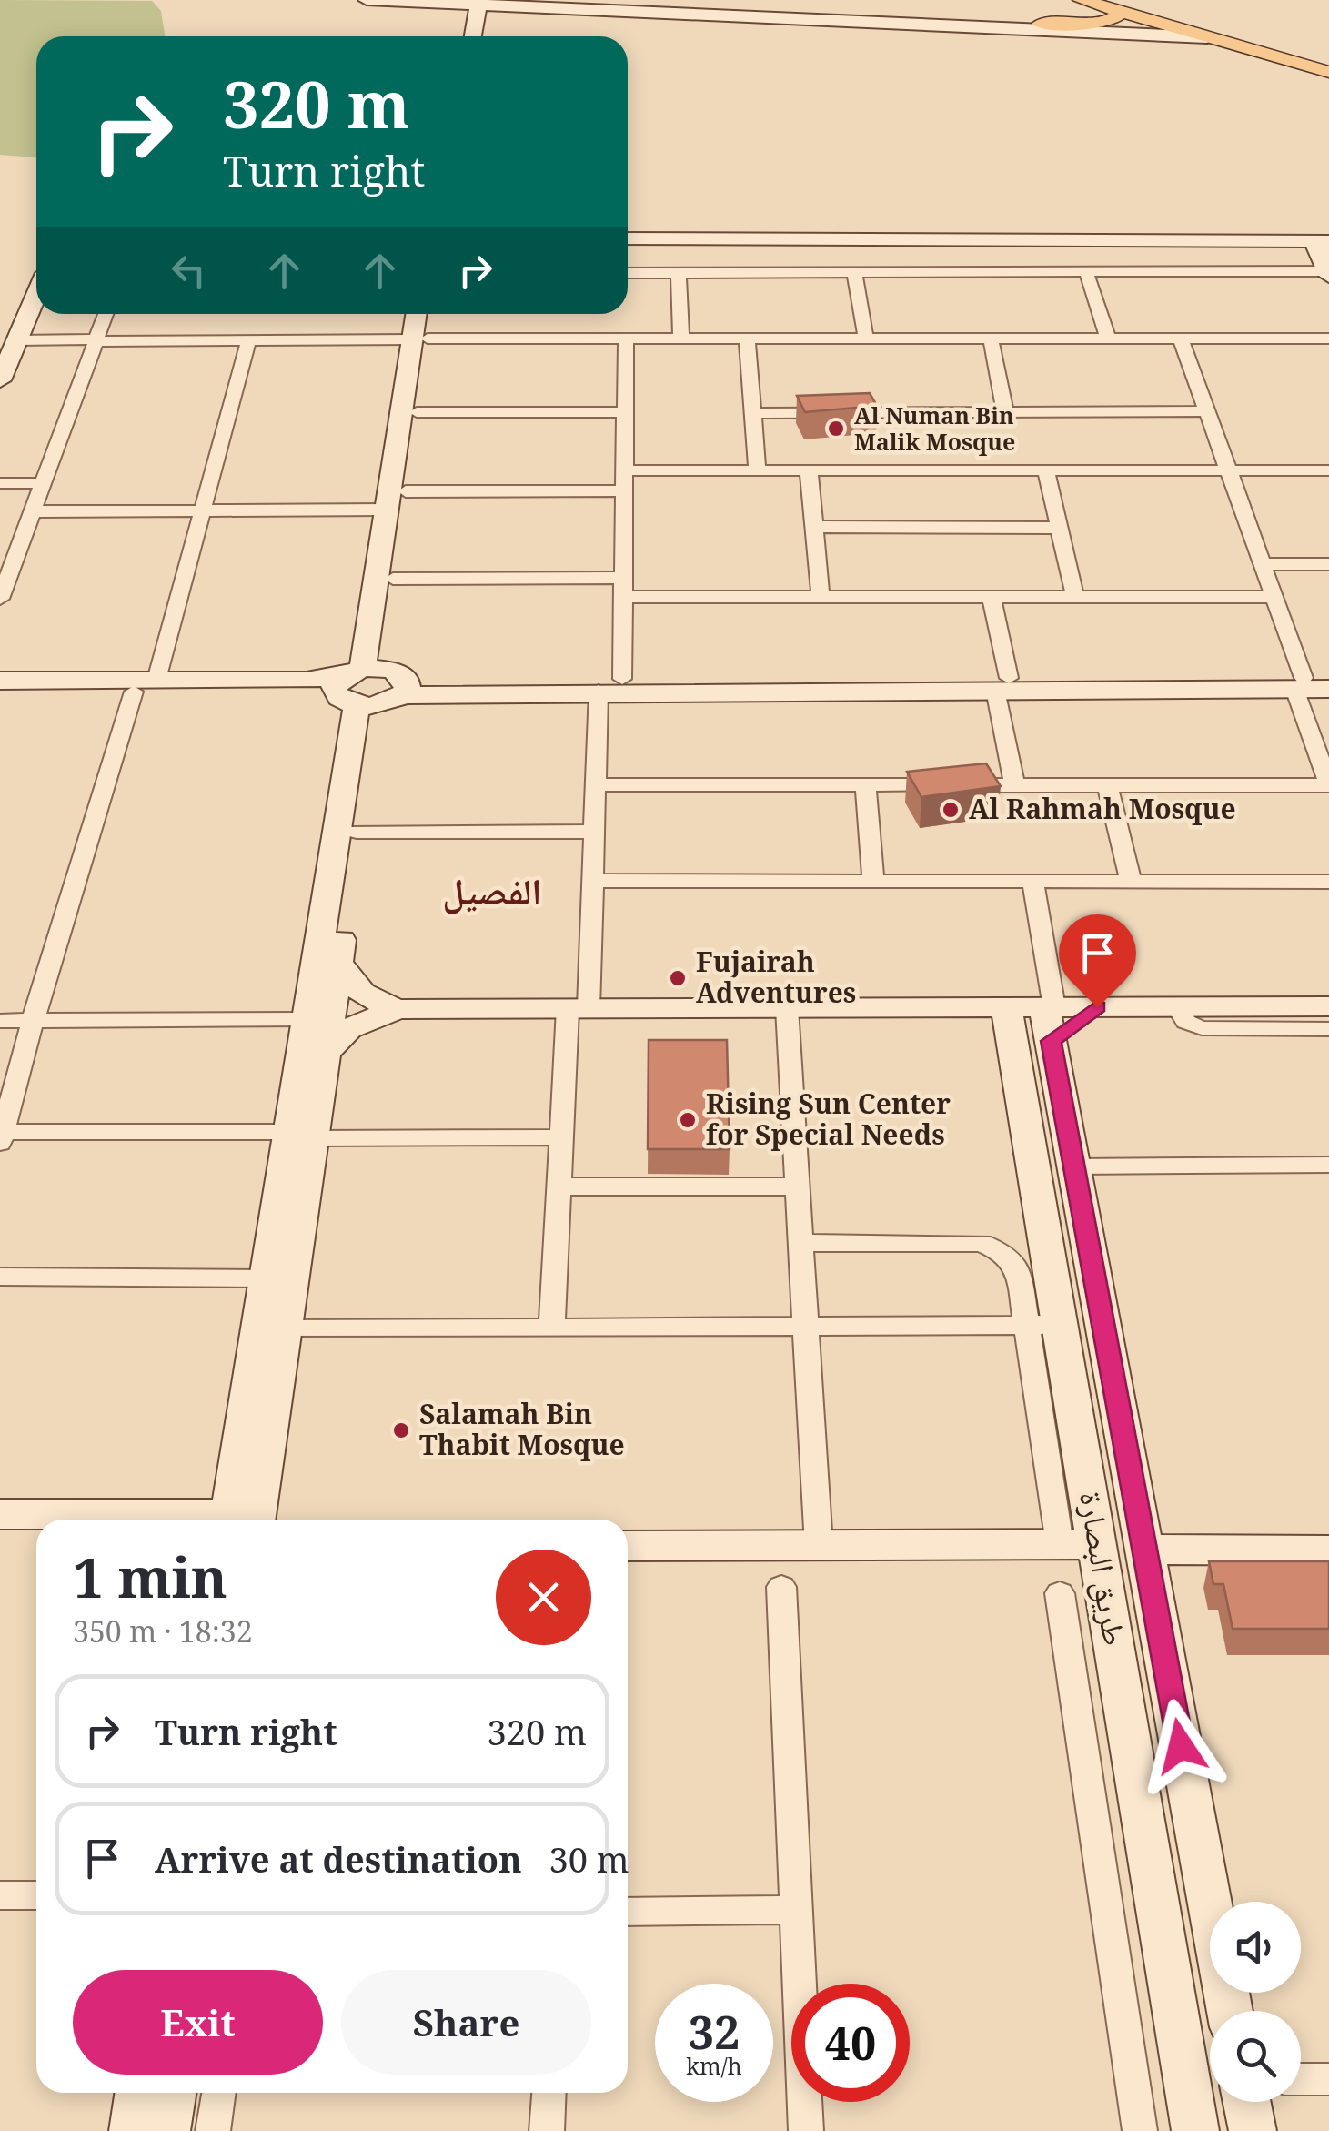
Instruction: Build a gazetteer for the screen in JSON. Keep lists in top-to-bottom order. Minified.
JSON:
{"streets":{"street":["طريق البصارة"]},"districts":["الفصيل"],"places":["Al Numan Bin Malik Mosque","Al Rahmah Mosque","Fujairah Adventures","Rising Sun Center for Special Needs","Salamah Bin Thabit Mosque"],"page":{"turn":["320 m","Turn right"],"heading":["1 min","350 m · 18:32"],"list":[{"name":"Turn right","value":"320 m"},{"name":"Arrive at destination","value":"30 m"}],"buttons":["Exit","Share"],"speed":"32 km/h","limit":"40"}}
